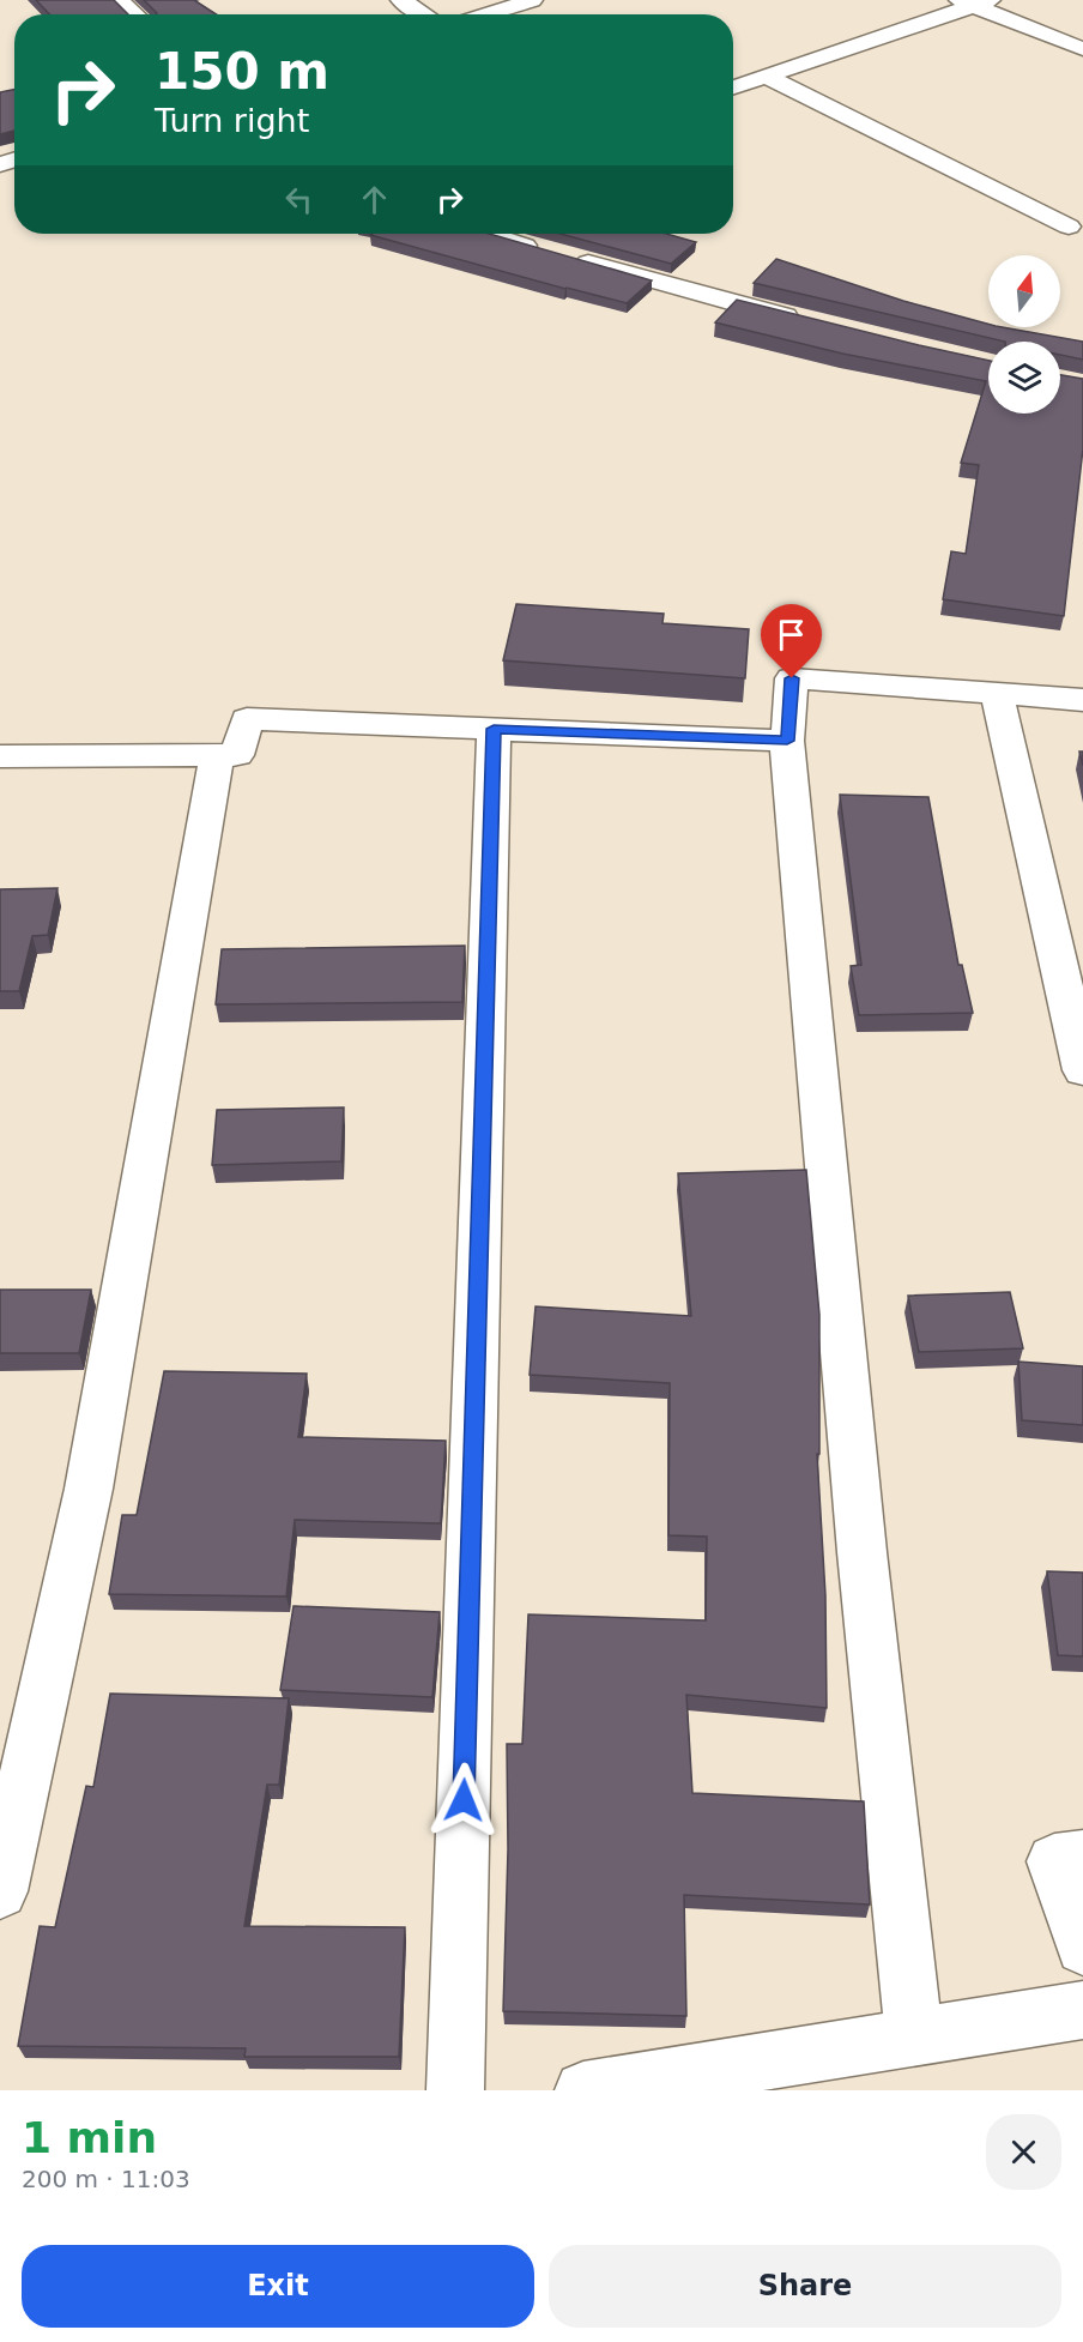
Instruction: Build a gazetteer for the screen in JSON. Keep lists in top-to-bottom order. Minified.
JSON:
{"north":"top","page":{"turn":["150 m","Turn right"],"heading":["1 min","200 m · 11:03"],"buttons":["Exit","Share"]}}
